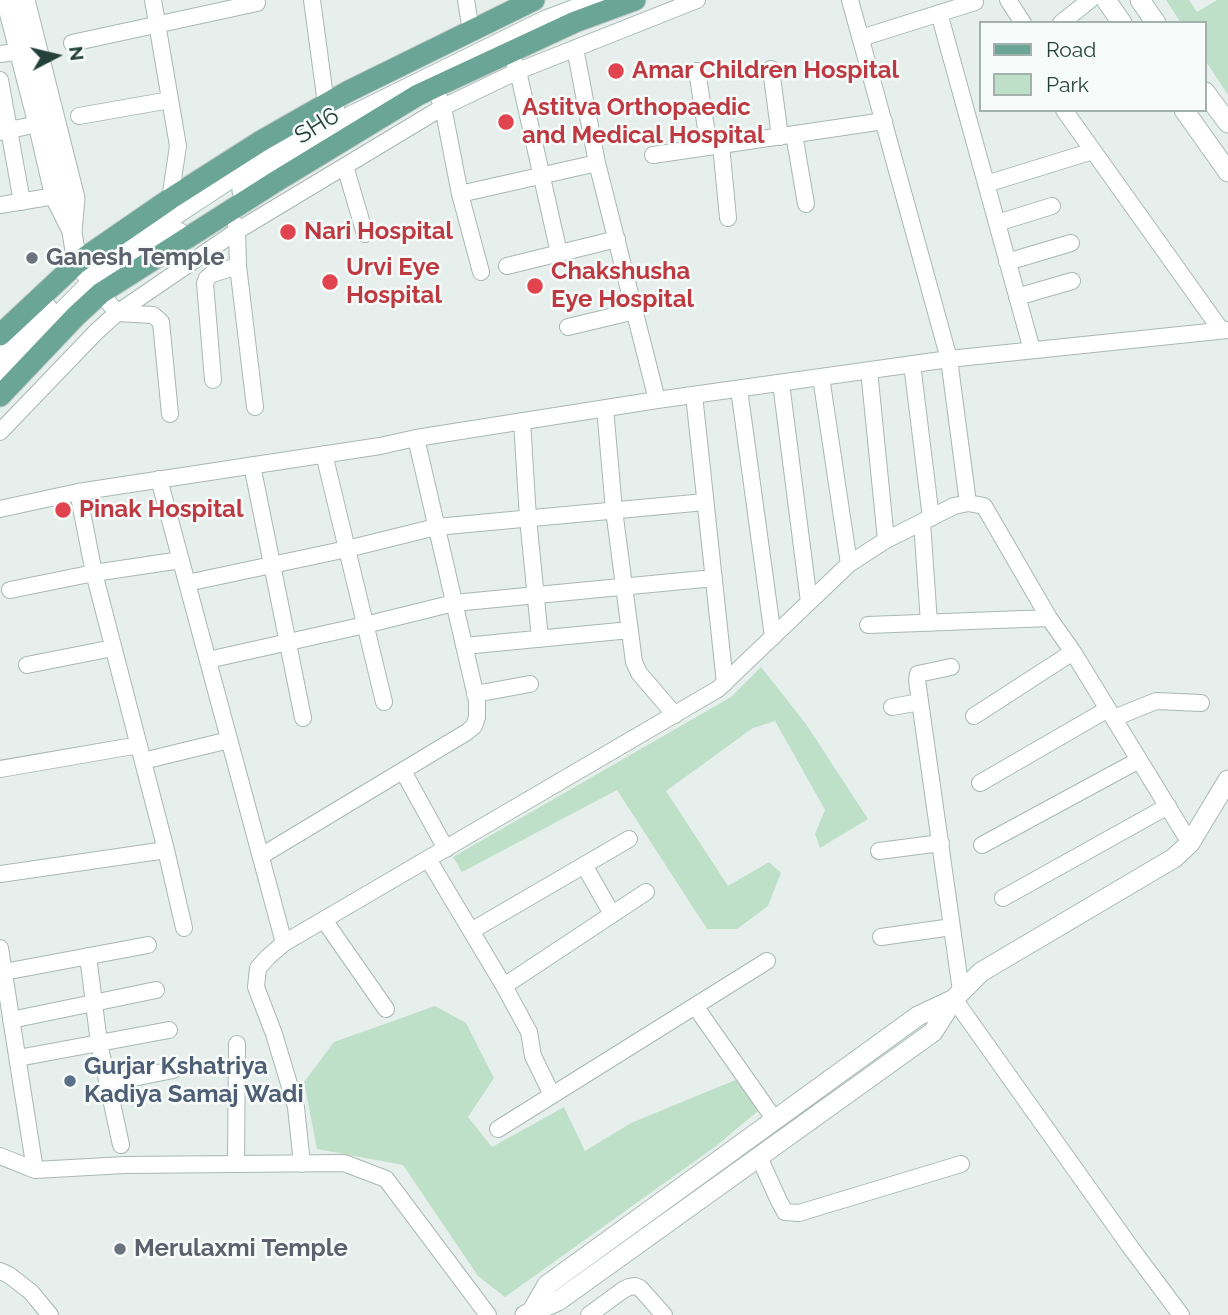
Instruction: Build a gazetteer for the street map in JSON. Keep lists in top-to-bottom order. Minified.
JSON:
{"streets":{"main road":["SH6"]},"places":["Amar Children Hospital","Astitva Orthopaedic and Medical Hospital","Nari Hospital","Ganesh Temple","Urvi Eye Hospital","Chakshusha Eye Hospital","Pinak Hospital","Gurjar Kshatriya Kadiya Samaj Wadi","Merulaxmi Temple"],"legend":["Road","Park"],"north":"right"}
